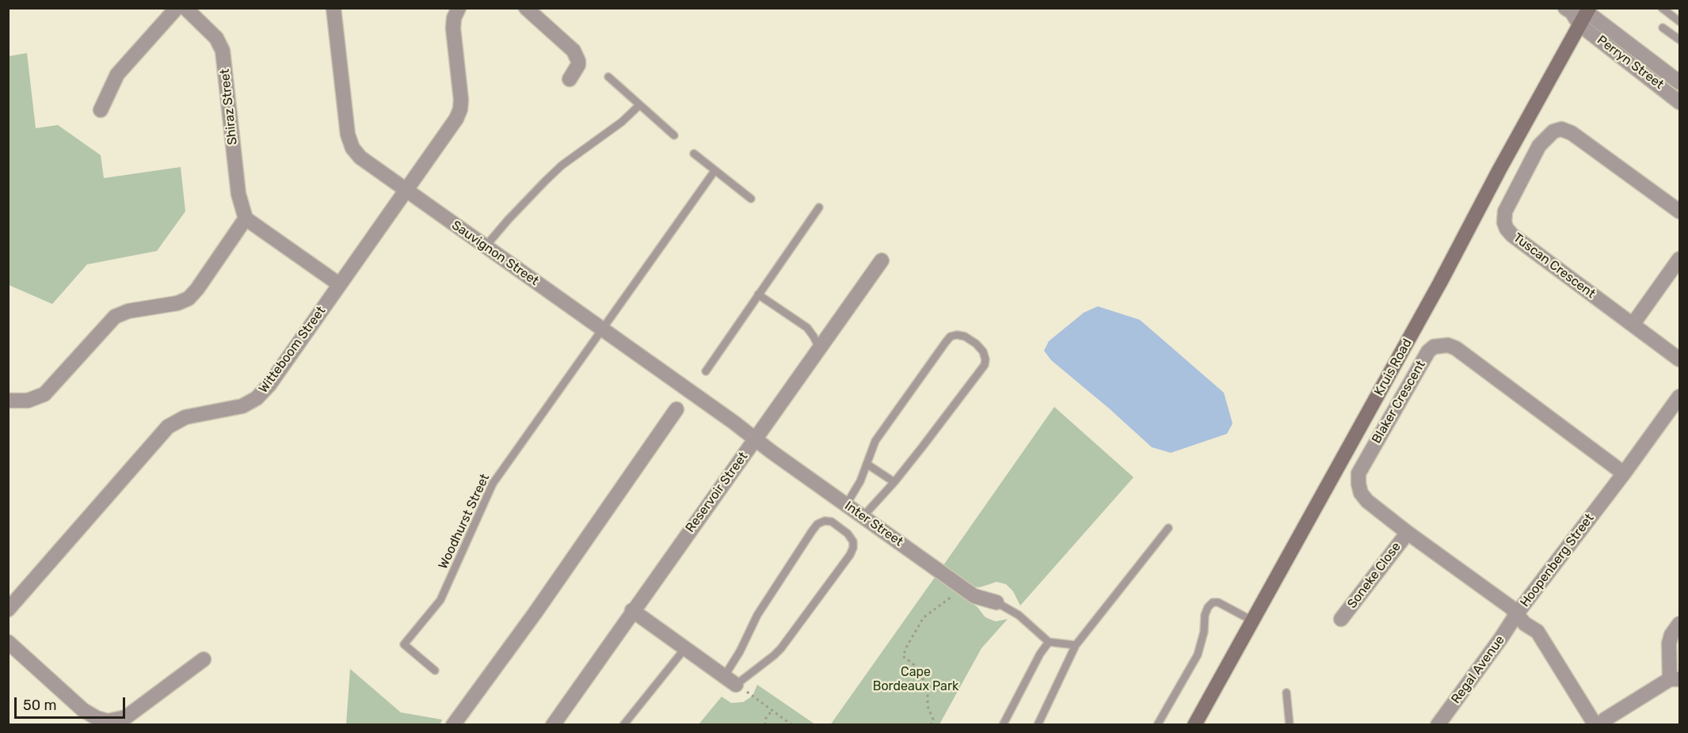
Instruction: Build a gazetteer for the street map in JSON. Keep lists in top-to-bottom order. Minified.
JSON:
{"streets":{"street":["Perryn Street","Shiraz Street","Sauvignon Street","Tuscan Crescent","Witteboom Street","Kruis Road","Blaker Crescent","Reservoir Street","Inter Street","Hoopenberg Street","Soneke Close","Regal Avenue"],"lane":["Woodhurst Street"]},"crossings":[["Perryn Street","Kruis Road"],["Sauvignon Street","Witteboom Street"],["Sauvignon Street","Reservoir Street"],["Sauvignon Street","Woodhurst Street"],["Sauvignon Street","Inter Street"],["Blaker Crescent","Hoopenberg Street"],["Blaker Crescent","Soneke Close"],["Blaker Crescent","Regal Avenue"],["Reservoir Street","Inter Street"],["Hoopenberg Street","Regal Avenue"]],"parks":["Cape Bordeaux Park"],"scale_bar":"50 m"}
